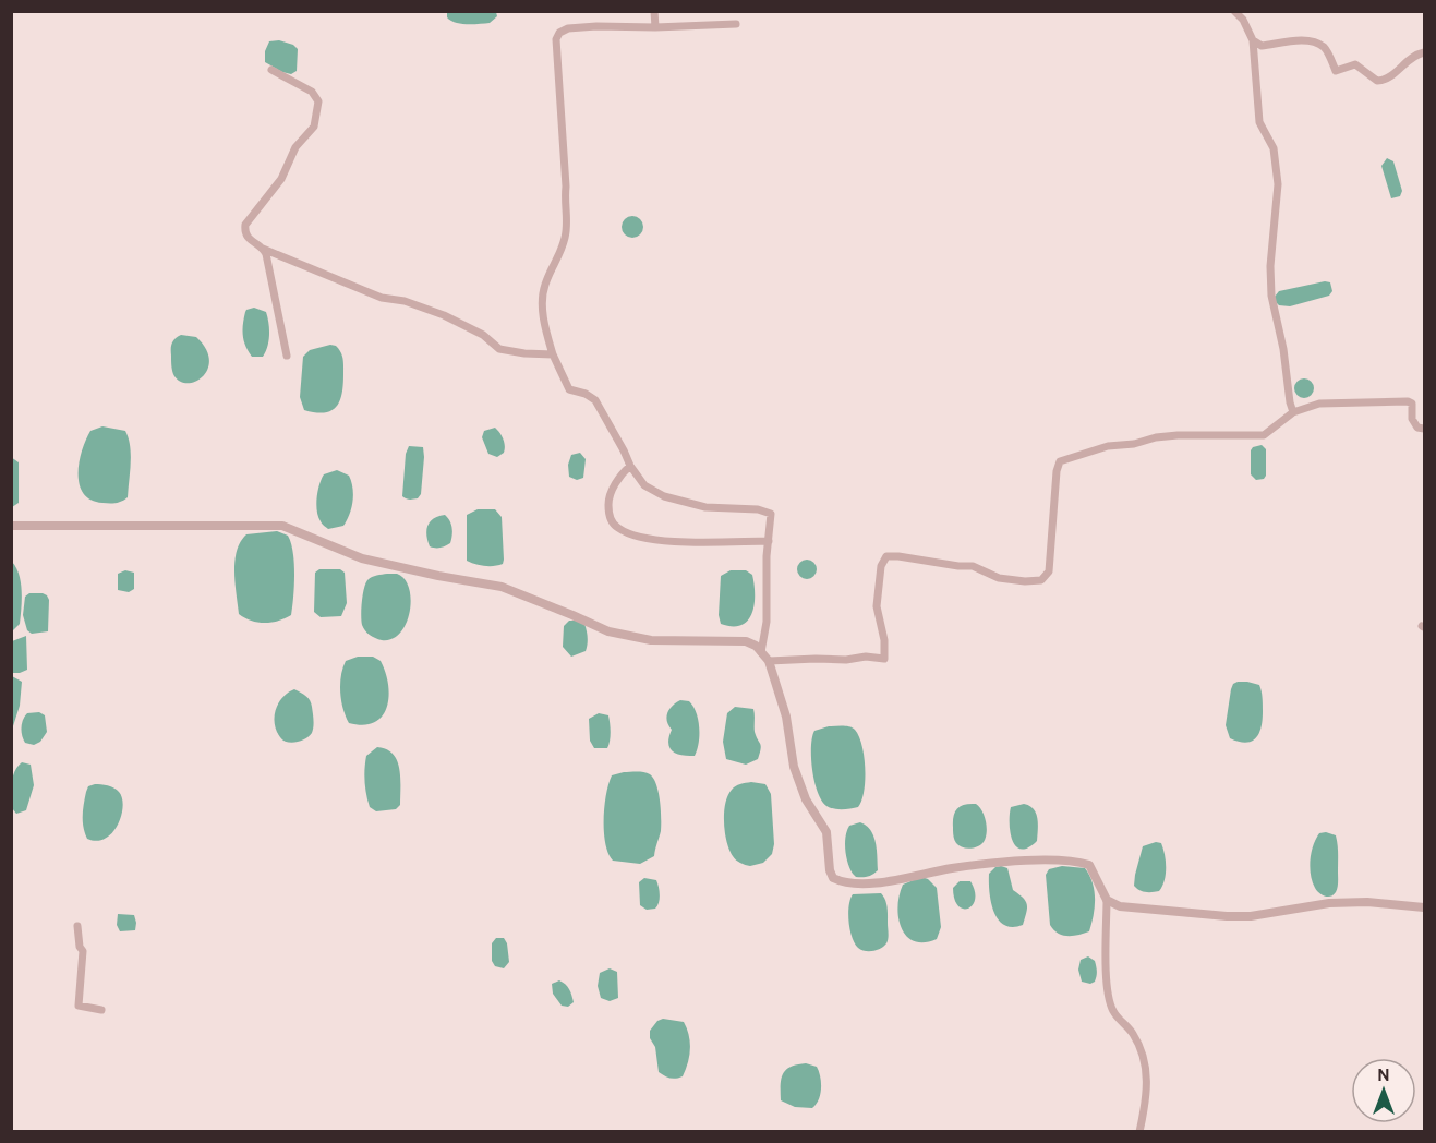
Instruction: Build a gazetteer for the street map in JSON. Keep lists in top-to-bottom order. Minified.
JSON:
{"north":"top"}
